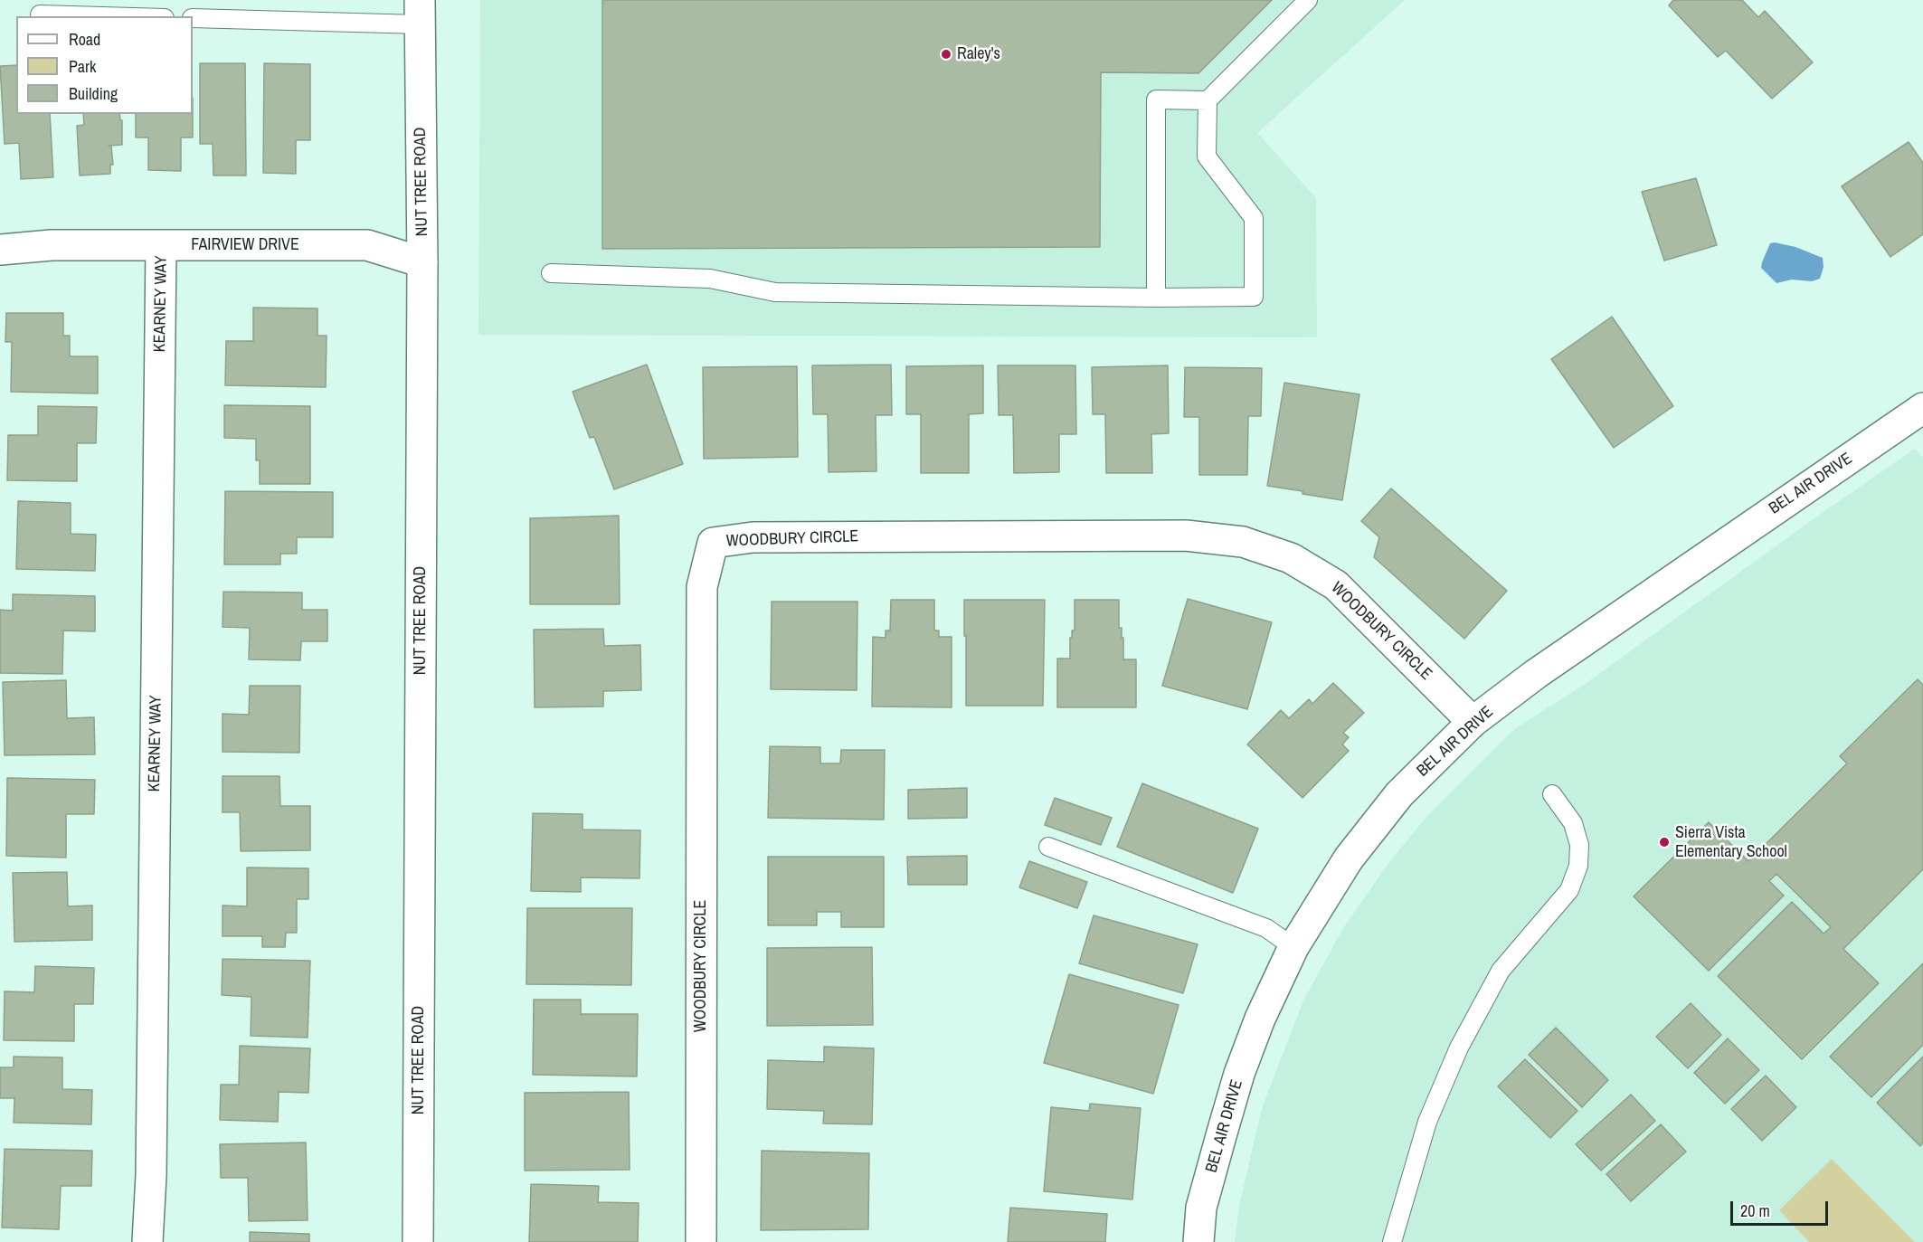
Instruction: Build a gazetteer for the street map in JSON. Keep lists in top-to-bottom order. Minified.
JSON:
{"streets":{"street":["NUT TREE ROAD","FAIRVIEW DRIVE","KEARNEY WAY","BEL AIR DRIVE","WOODBURY CIRCLE"]},"crossings":[["NUT TREE ROAD","FAIRVIEW DRIVE"],["FAIRVIEW DRIVE","KEARNEY WAY"],["BEL AIR DRIVE","WOODBURY CIRCLE"]],"places":["Raley's","Sierra Vista Elementary School"],"legend":["Road","Park","Building"],"scale_bar":"20 m"}
